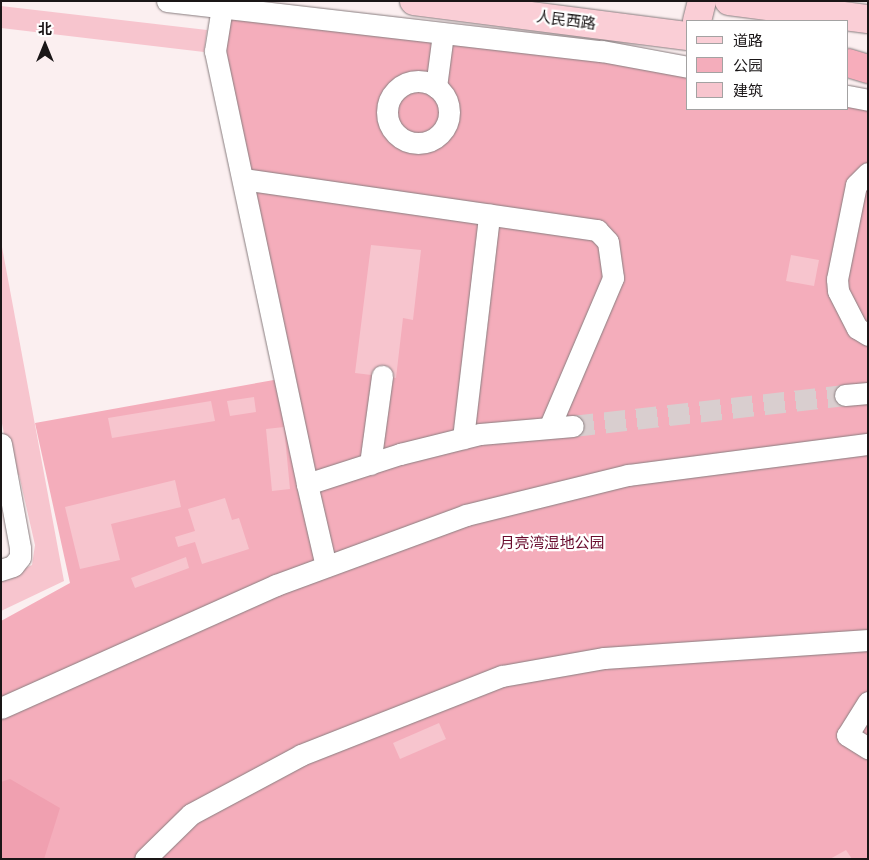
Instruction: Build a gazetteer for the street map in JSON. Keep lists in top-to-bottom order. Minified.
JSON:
{"streets":{"main road":["人民西路"]},"parks":["月亮湾湿地公园"],"legend":["道路","公园","建筑"],"north":"top"}
